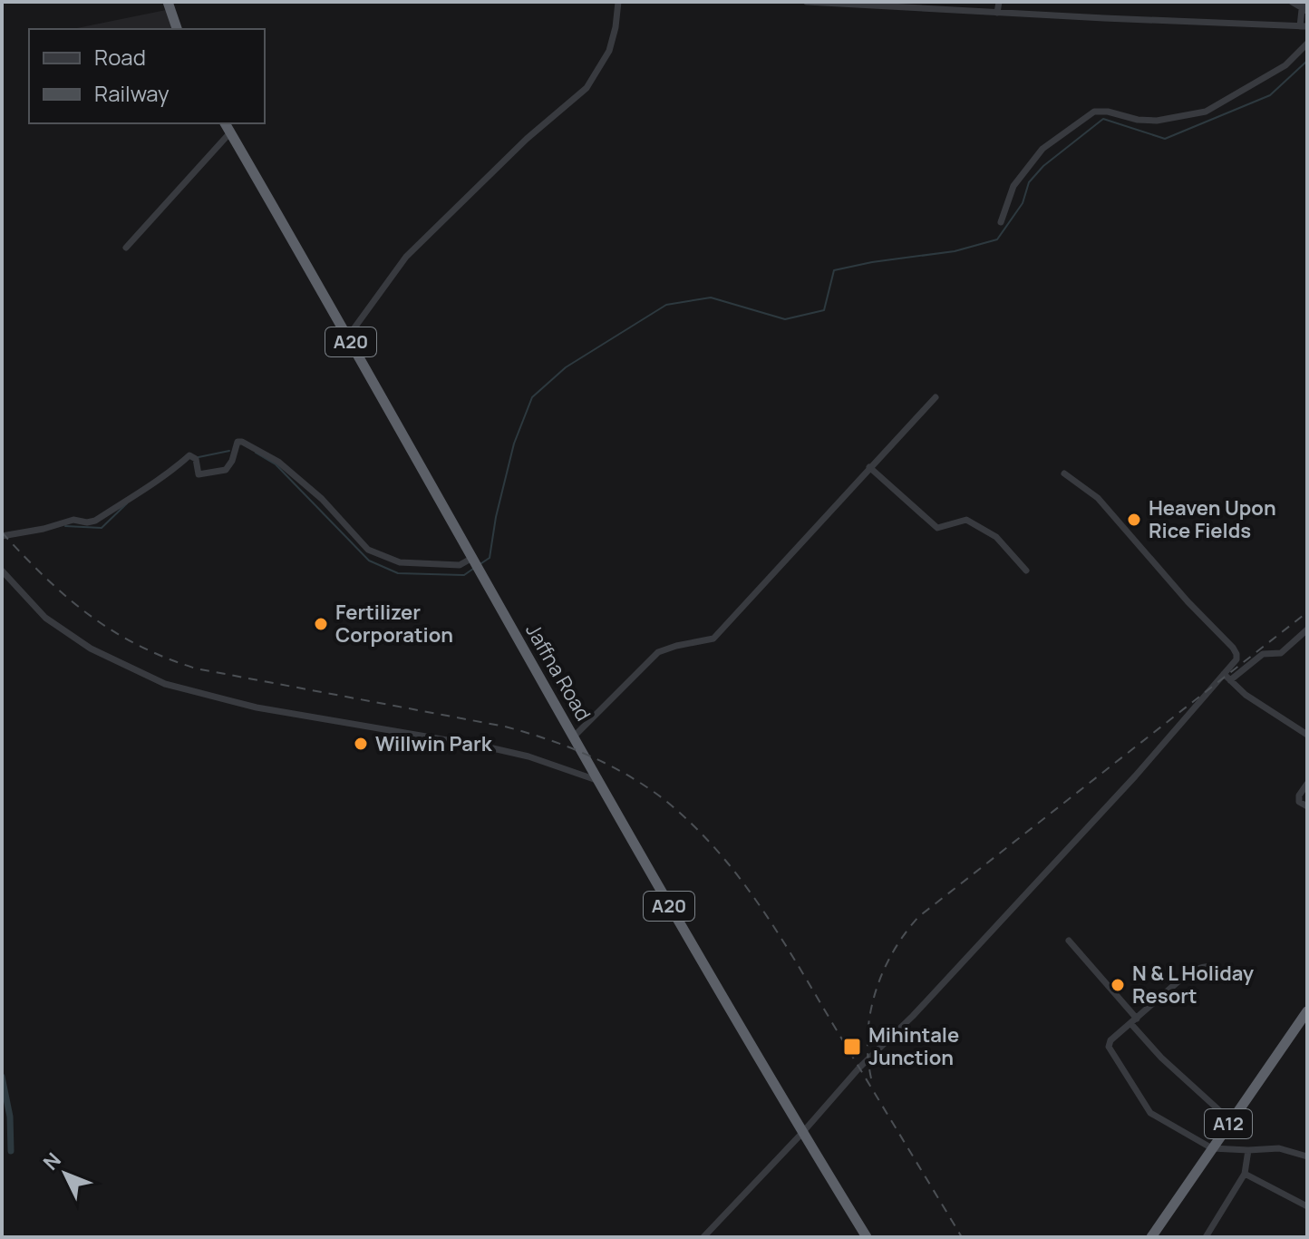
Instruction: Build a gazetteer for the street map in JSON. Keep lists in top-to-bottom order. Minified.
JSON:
{"streets":{"highway":["A20","Jaffna Road","A12"]},"places":{"other":["Heaven Upon Rice Fields","Fertilizer Corporation","Willwin Park","N & L Holiday Resort"],"transit":["Mihintale Junction"]},"legend":["Road","Railway"],"north":"top left"}
